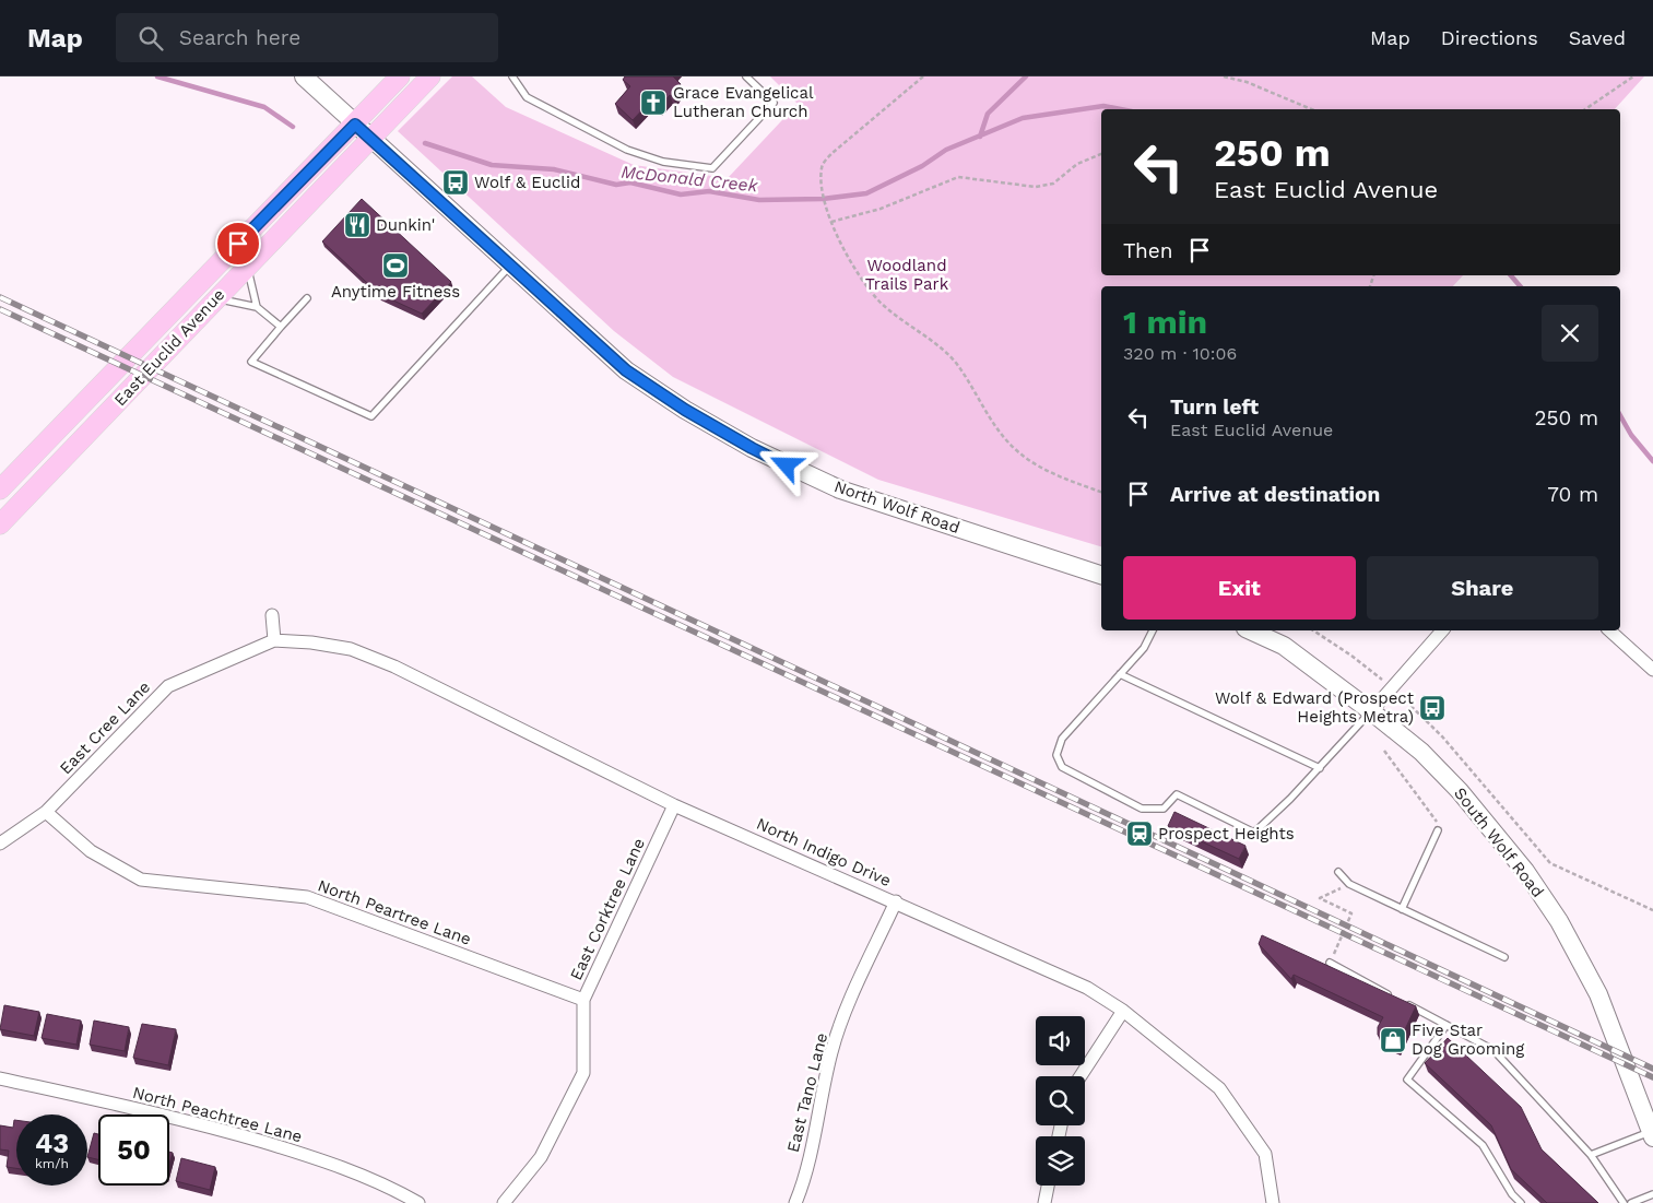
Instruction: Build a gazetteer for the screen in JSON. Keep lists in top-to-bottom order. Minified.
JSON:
{"streets":{"main road":["East Euclid Avenue","North Wolf Road","South Wolf Road"],"street":["East Cree Lane","North Indigo Drive","East Corktree Lane","North Peartree Lane","East Tano Lane","North Peachtree Lane"]},"crossings":[["East Euclid Avenue","North Wolf Road"],["East Cree Lane","North Indigo Drive"],["East Cree Lane","North Peartree Lane"],["North Indigo Drive","East Corktree Lane"],["North Indigo Drive","East Tano Lane"],["East Corktree Lane","North Peartree Lane"]],"water":["McDonald Creek"],"parks":["Woodland Trails Park"],"places":{"church":["Grace Evangelical Lutheran Church"],"bus stop":["Wolf & Euclid","Wolf & Edward (Prospect Heights Metra)"],"restaurant":["Dunkin'"],"sports":["Anytime Fitness"],"station":["Prospect Heights"],"shop":["Five Star Dog Grooming"]},"page":{"header":"Map","search":"Search here","nav":["Map","Directions","Saved"],"turn":["250 m","East Euclid Avenue"],"then":"Then","heading":["1 min","320 m · 10:06"],"list":[{"name":"Turn left","note":"East Euclid Avenue","value":"250 m"},{"name":"Arrive at destination","value":"70 m"}],"buttons":["Exit","Share"],"speed":"43 km/h","limit":"50"}}
